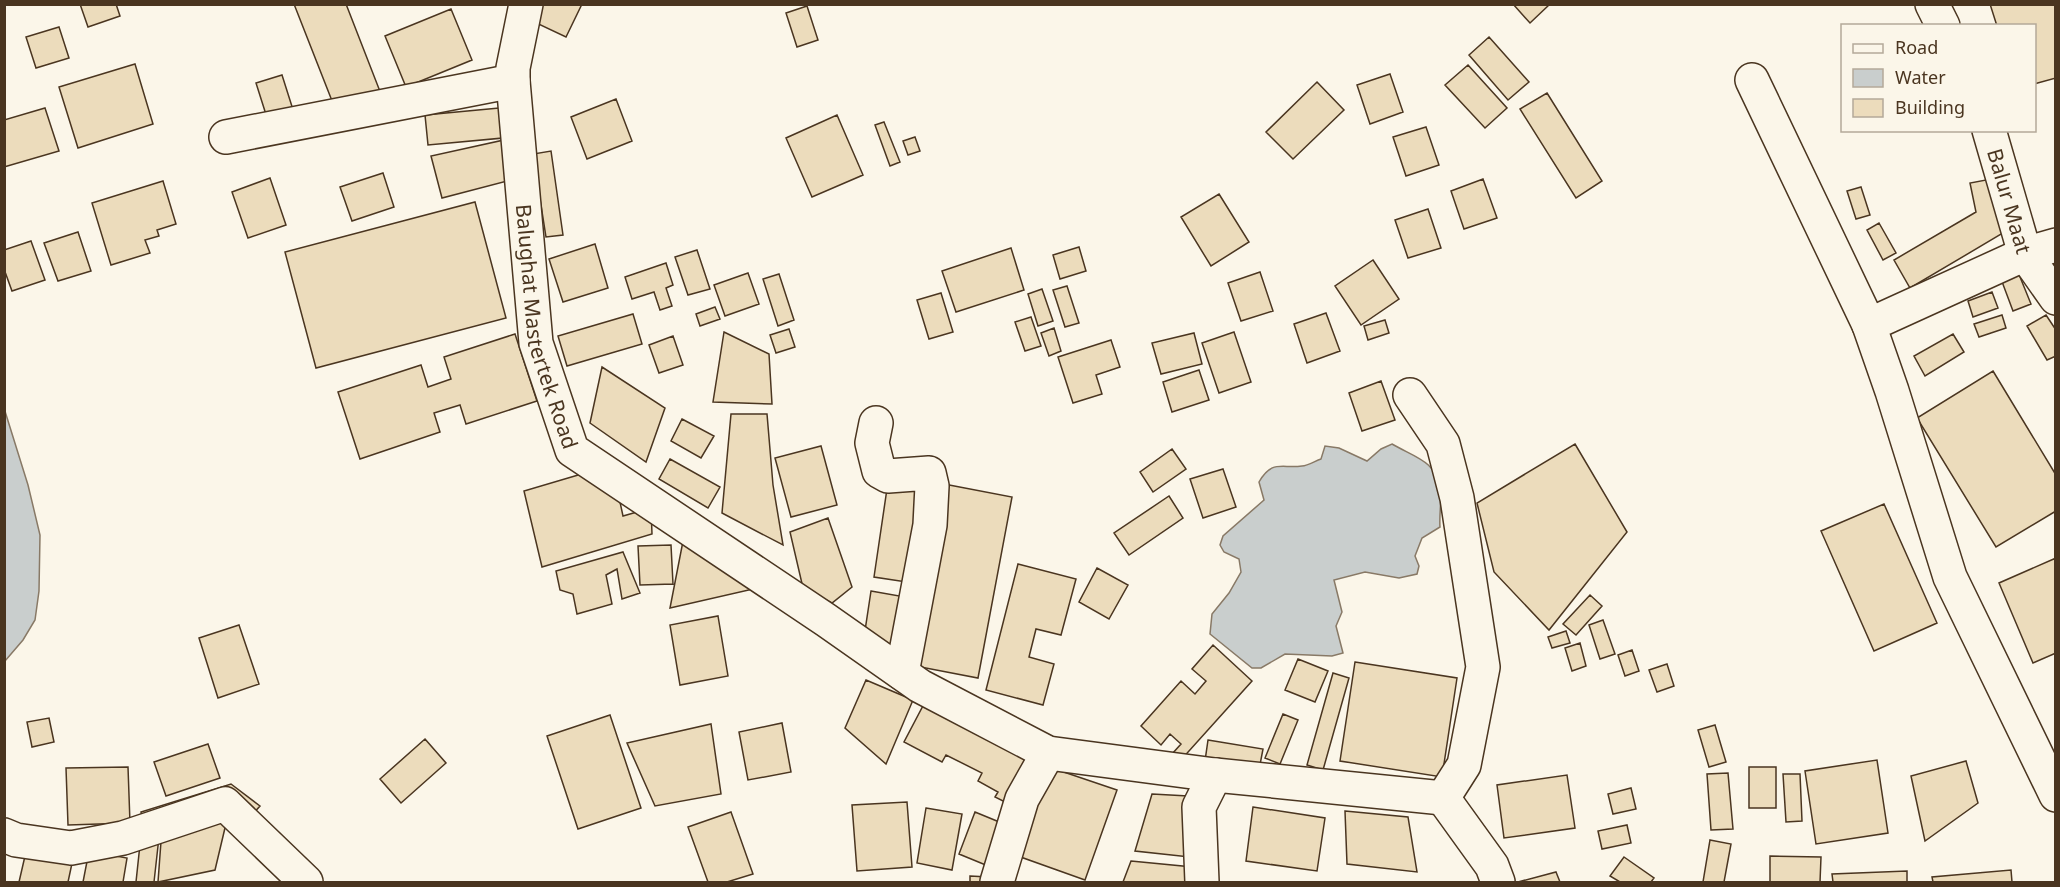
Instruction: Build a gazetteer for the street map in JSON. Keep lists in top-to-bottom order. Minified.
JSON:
{"streets":{"street":["Balur Maat","Balughat Mastertek Road"]},"legend":["Road","Water","Building"]}
